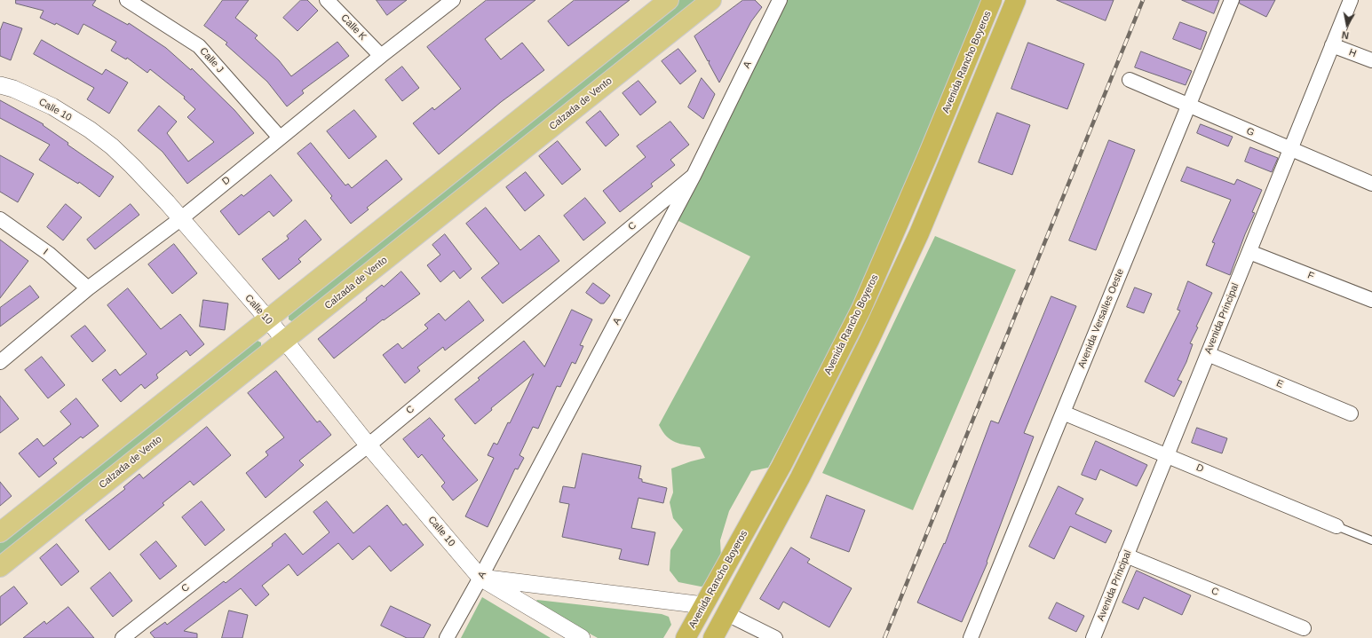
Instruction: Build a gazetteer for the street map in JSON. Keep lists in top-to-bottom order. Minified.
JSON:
{"streets":{"highway":["Avenida Rancho Boyeros"],"main road":["Calzada de Vento"],"street":["Calle K","H","Calle J","A","Calle 10","G","D","C","I","F","Avenida Versalles Oeste","Avenida Principal","E"]},"crossings":[["Calle K","D"],["H","Avenida Principal"],["Calle J","D"],["A","Calle 10"],["A","C"],["Calzada de Vento","Calle 10"],["Calle 10","D"],["Calle 10","C"],["G","Avenida Versalles Oeste"],["G","Avenida Principal"],["D","I"],["D","Avenida Versalles Oeste"],["D","Avenida Principal"],["C","Avenida Principal"],["F","Avenida Principal"],["Avenida Principal","E"]],"north":"bottom"}
